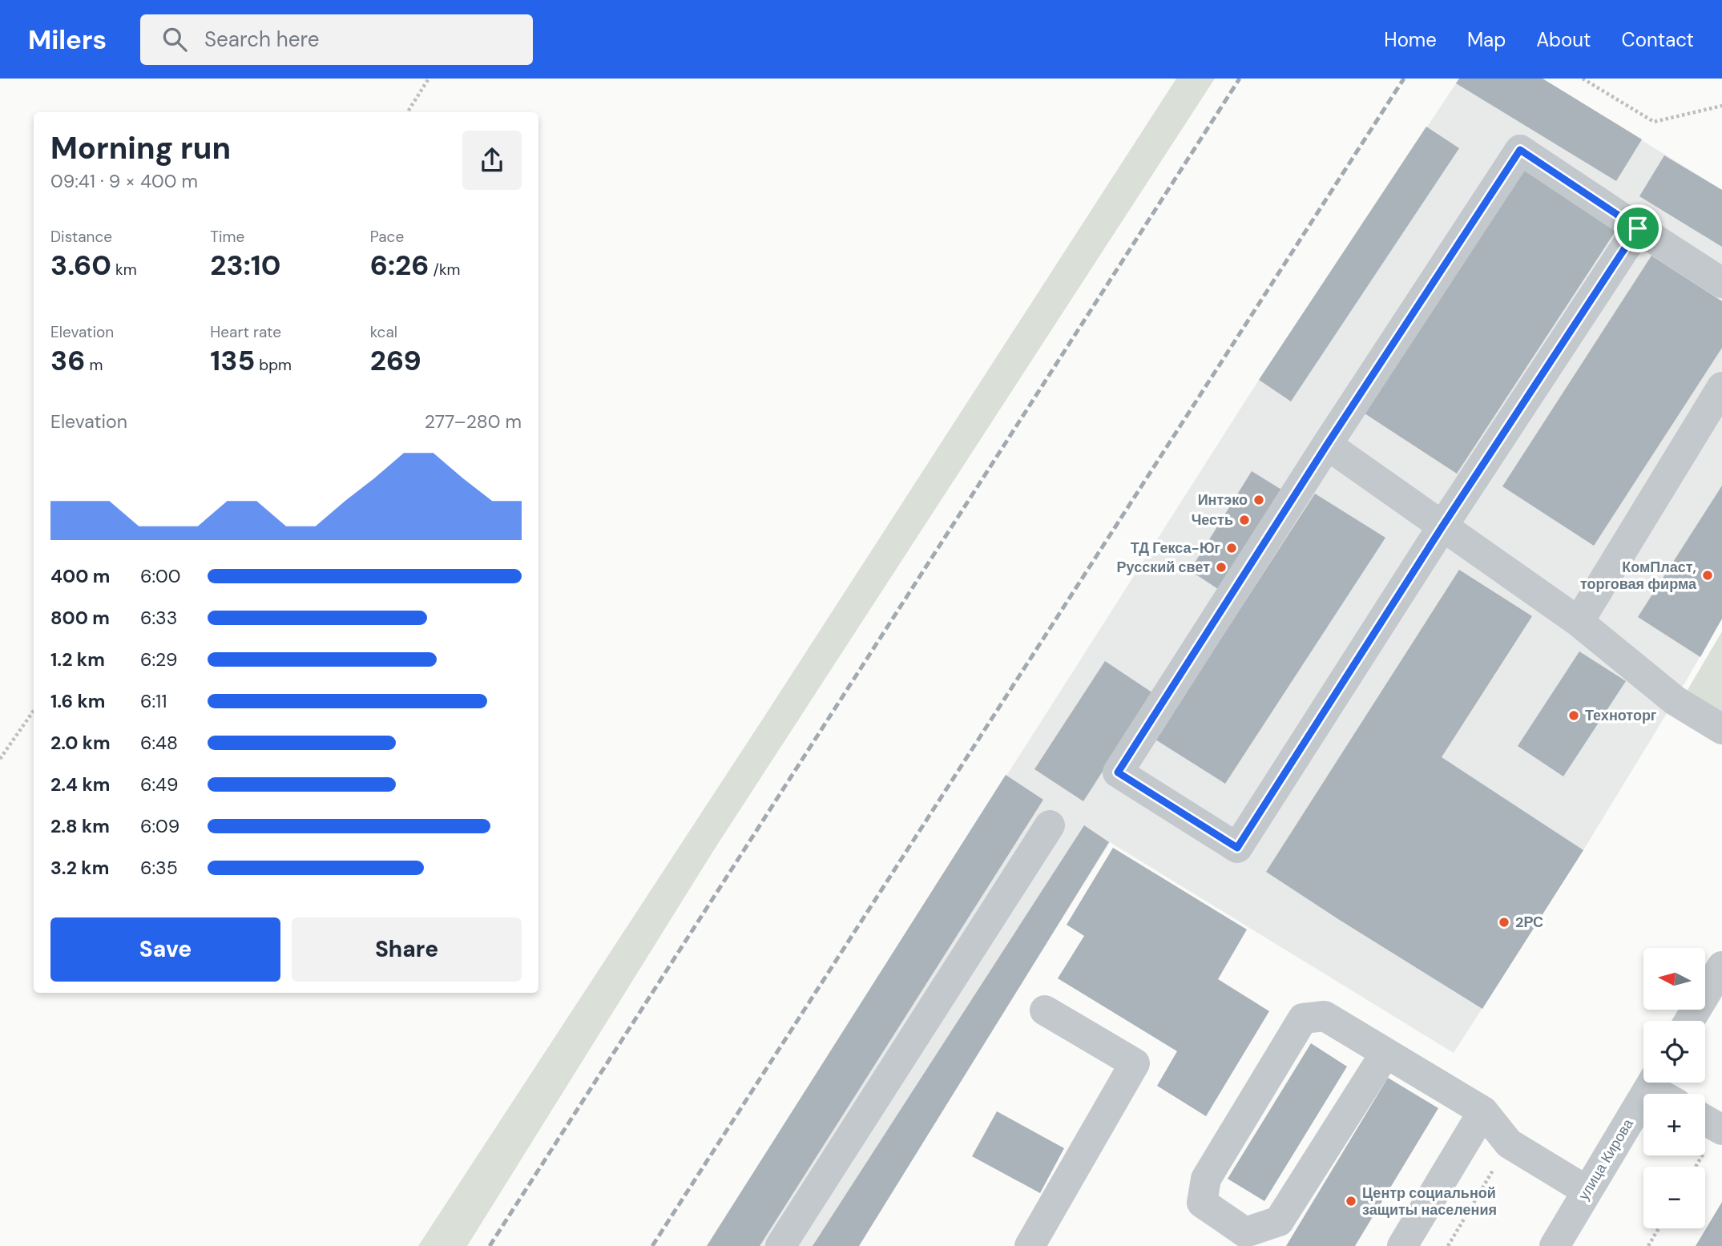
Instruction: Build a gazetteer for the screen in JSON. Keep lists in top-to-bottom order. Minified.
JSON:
{"streets":{"street":["улица Кирова"]},"places":["Интэко","Честь","ТД Гекса-Юг","Русский свет","КомПласт, торговая фирма","Техноторг","2РС","Центр социальной защиты населения"],"north":"left","page":{"header":"Milers","search":"Search here","nav":["Home","Map","About","Contact"],"heading":["Morning run","09:41 · 9 × 400 m"],"stats":[["Distance","3.60 km"],["Time","23:10"],["Pace","6:26 /km"],["Elevation","36 m"],["Heart rate","135 bpm"],["kcal","269"]],"chart":["Elevation","277–280 m"],"list":[{"name":"400 m","note":"6:00"},{"name":"800 m","note":"6:33"},{"name":"1.2 km","note":"6:29"},{"name":"1.6 km","note":"6:11"},{"name":"2.0 km","note":"6:48"},{"name":"2.4 km","note":"6:49"},{"name":"2.8 km","note":"6:09"},{"name":"3.2 km","note":"6:35"}],"buttons":["Save","Share"],"map_buttons":["+","−"]}}
